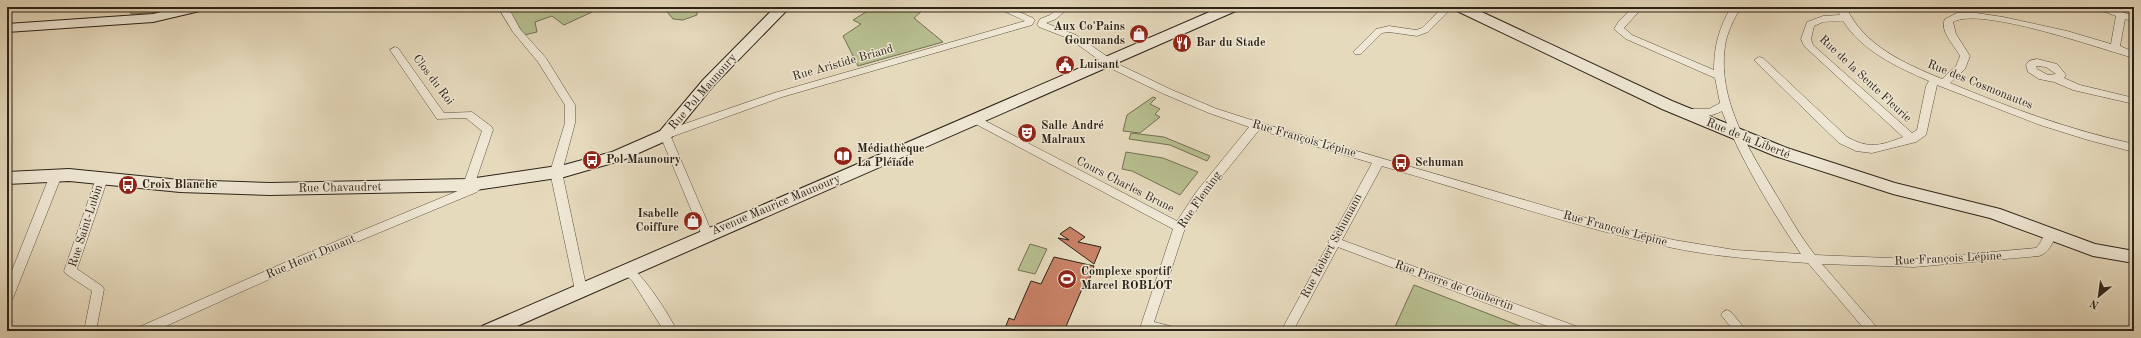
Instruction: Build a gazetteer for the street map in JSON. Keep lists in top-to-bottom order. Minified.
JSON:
{"streets":{"street":["Rue Aristide Briand","Rue de la Sente Fleurie","Clos du Roi","Rue des Cosmonautes","Rue Pol Maunoury","Rue François Lépine","Rue de la Liberté","Cours Charles Brune","Rue Chavaudret","Rue Fleming","Avenue Maurice Maunoury","Rue Saint-Lubin","Rue Robert Schumann","Rue Henri Dunant","Rue Pierre de Coubertin"]},"crossings":[["Rue Aristide Briand","Rue Pol Maunoury"],["Rue Aristide Briand","Rue François Lépine"],["Rue Aristide Briand","Rue Chavaudret"],["Rue de la Sente Fleurie","Rue des Cosmonautes"],["Clos du Roi","Rue Chavaudret"],["Clos du Roi","Rue Henri Dunant"],["Rue Pol Maunoury","Rue Chavaudret"],["Rue Pol Maunoury","Avenue Maurice Maunoury"],["Rue François Lépine","Rue de la Liberté"],["Rue François Lépine","Rue Fleming"],["Rue François Lépine","Avenue Maurice Maunoury"],["Rue François Lépine","Rue Robert Schumann"],["Cours Charles Brune","Rue Fleming"],["Cours Charles Brune","Avenue Maurice Maunoury"],["Rue Chavaudret","Rue Saint-Lubin"],["Rue Chavaudret","Rue Henri Dunant"],["Rue Robert Schumann","Rue Pierre de Coubertin"]],"places":{"shop":["Aux Co'Pains Gourmands","Isabelle Coiffure"],"restaurant":["Bar du Stade"],"public building":["Luisant"],"theatre":["Salle André Malraux"],"library":["Médiathèque La Pléïade"],"bus stop":["Pol Maunoury","Schuman","Croix Blanche"],"sports":["Complexe sportif Marcel ROBLOT"]},"north":"bottom left"}
